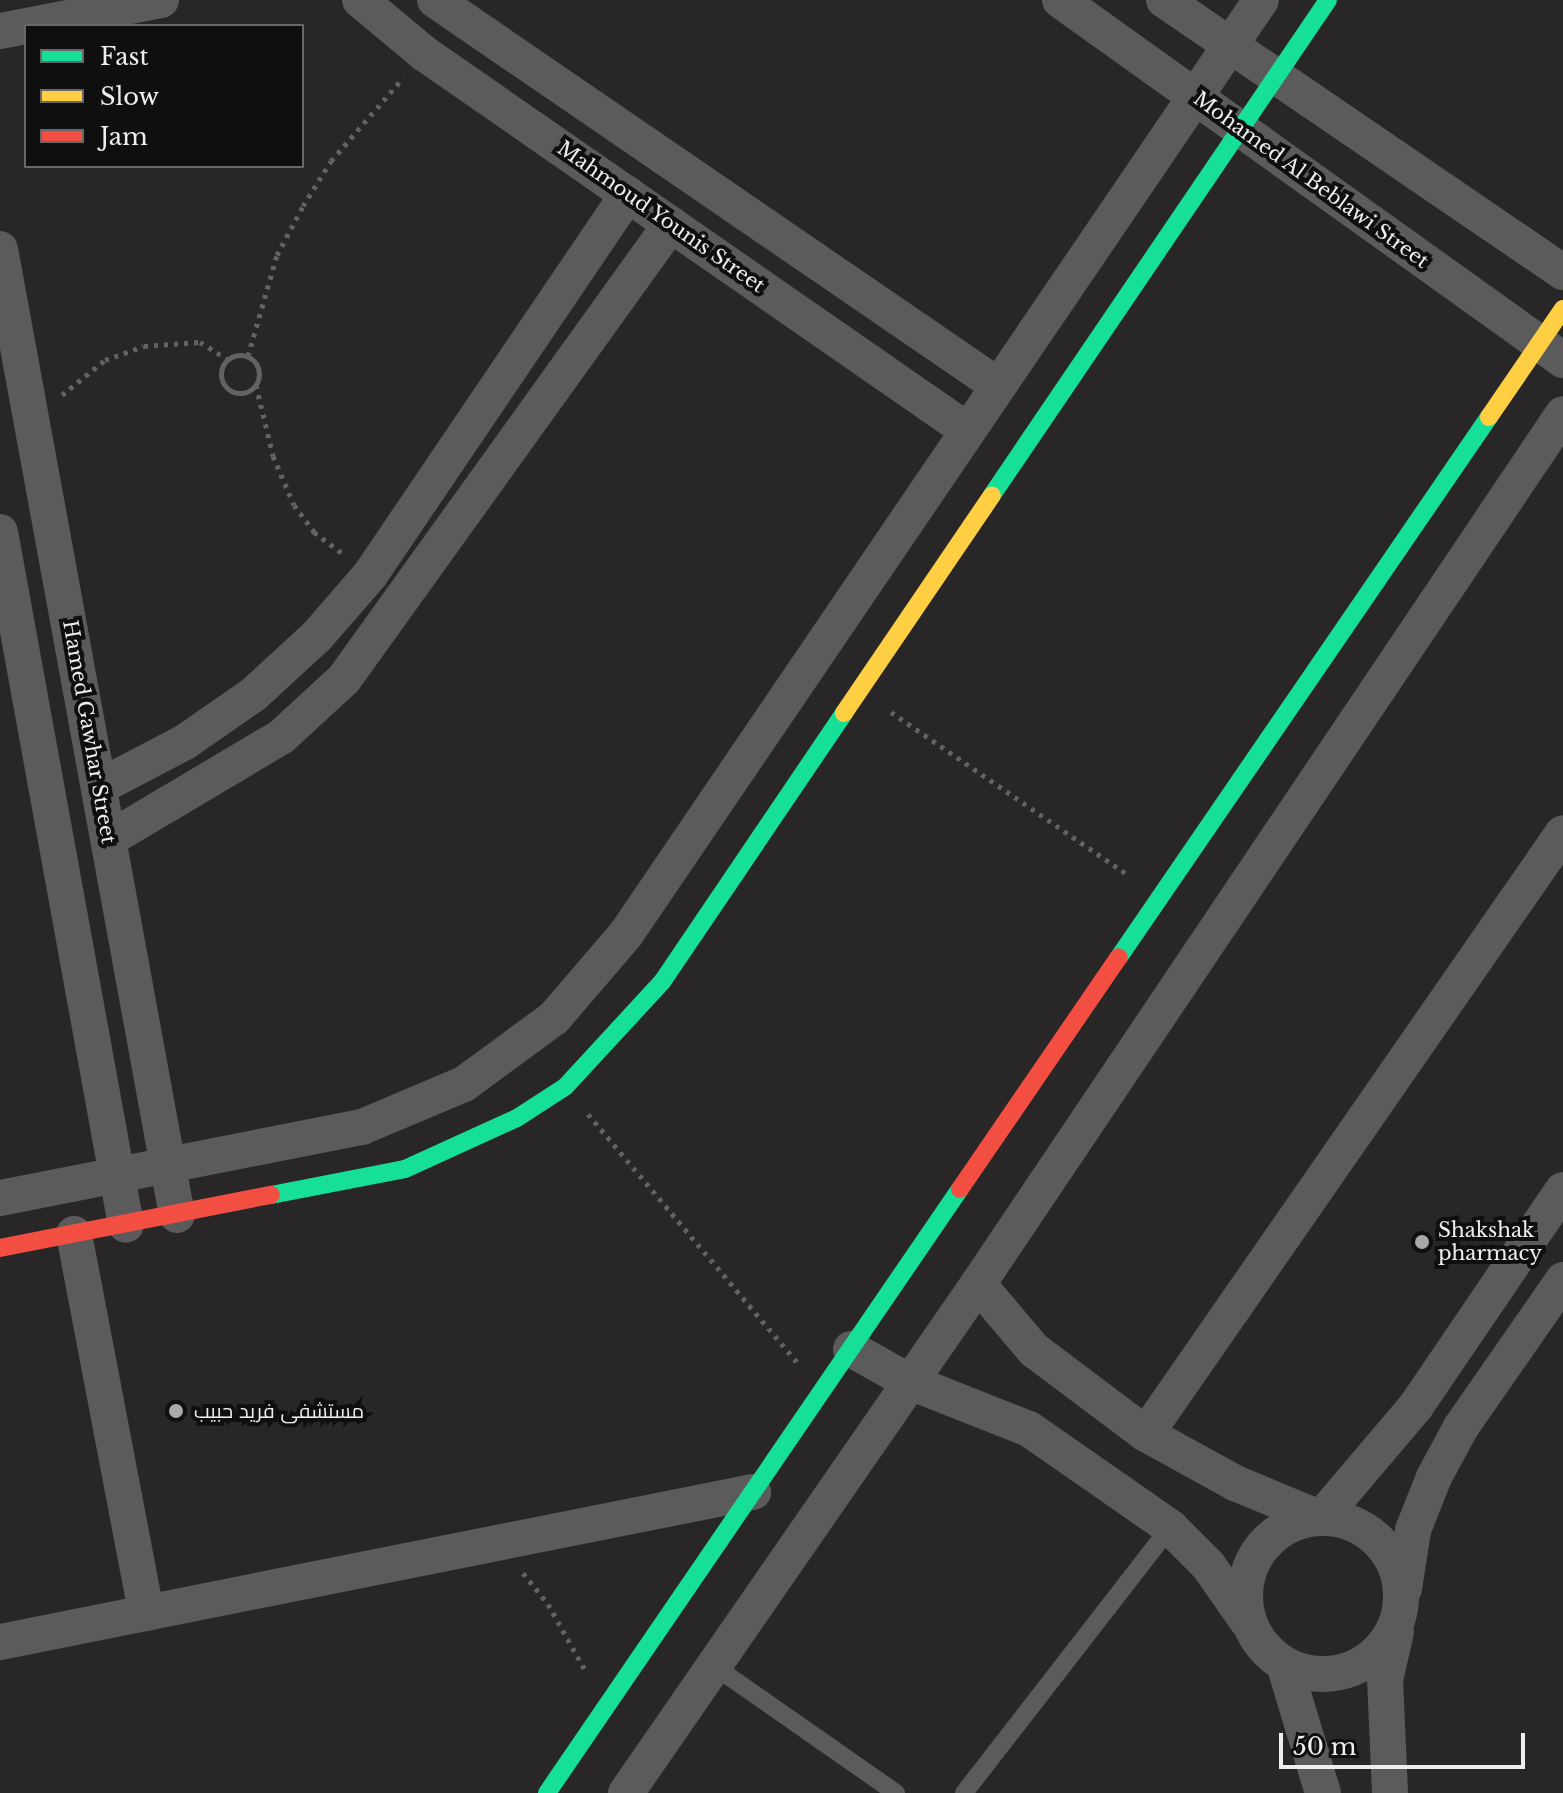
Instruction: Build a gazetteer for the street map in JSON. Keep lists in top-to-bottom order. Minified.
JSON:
{"streets":{"street":["Mohamed Al Beblawi Street","Mahmoud Younis Street","Hamed Gawhar Street"]},"places":["Shakshak pharmacy","مستشفى فريد حبيب"],"legend":["Fast","Slow","Jam"],"scale_bar":"50 m"}
